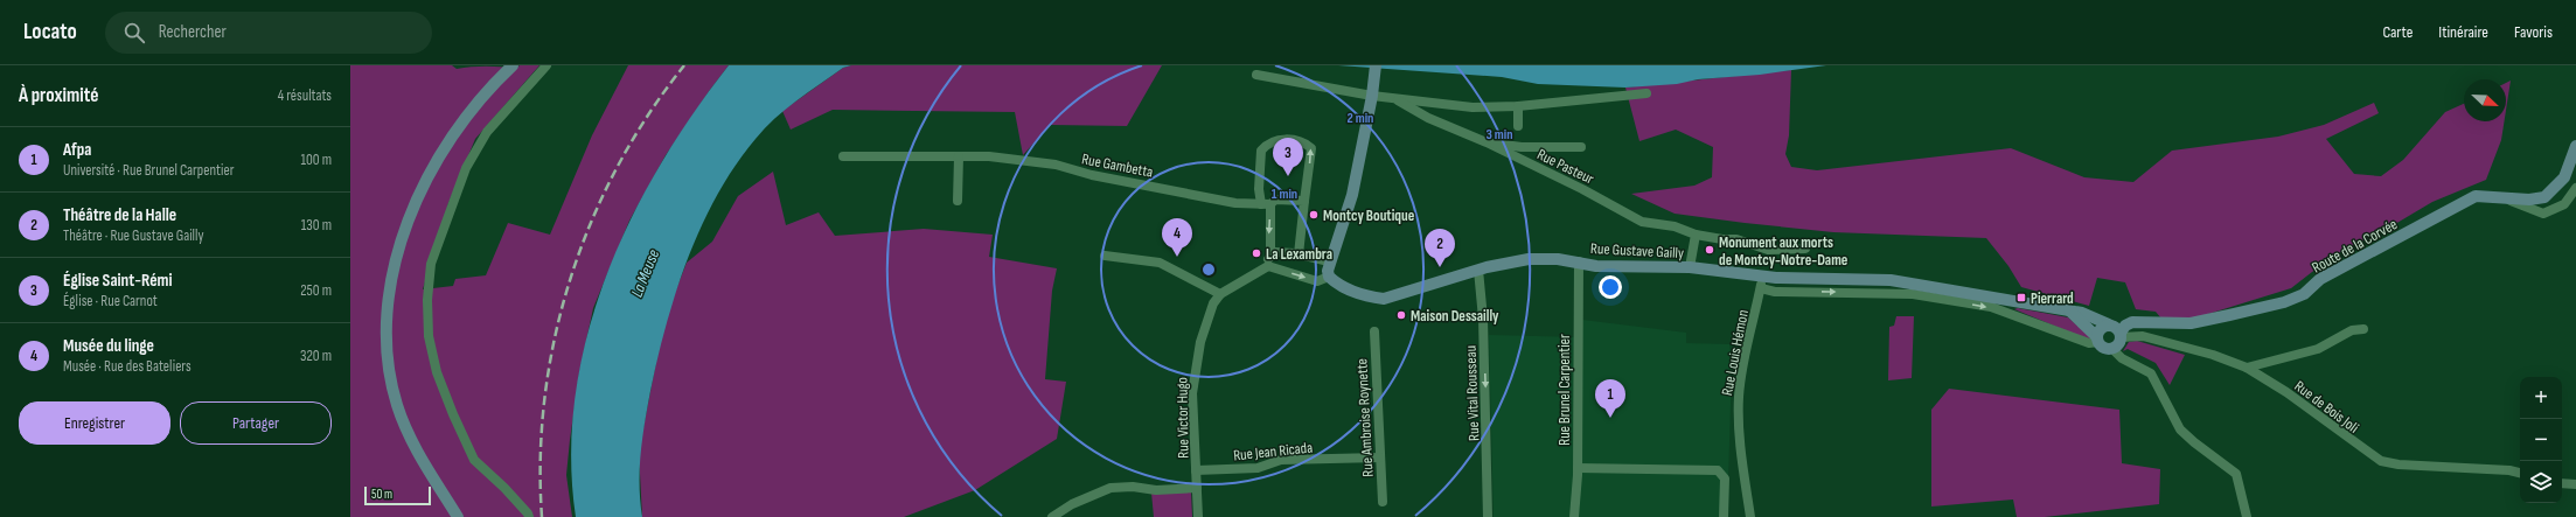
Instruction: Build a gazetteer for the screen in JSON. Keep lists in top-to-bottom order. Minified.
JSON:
{"streets":{"street":["Rue Gambetta","Rue Pasteur","Route de la Corvée","Rue Gustave Gailly","Rue Louis Hémon","Rue Brunel Carpentier","Rue Vital Rousseau","Rue de Bois Joli","Rue Victor Hugo","Rue Ambroise Roynette","Rue Jean Ricada"]},"crossings":[["Route de la Corvée","Rue Gustave Gailly"],["Route de la Corvée","Rue de Bois Joli"],["Rue Gustave Gailly","Rue Louis Hémon"],["Rue Gustave Gailly","Rue Brunel Carpentier"],["Rue Gustave Gailly","Rue Vital Rousseau"],["Rue Gustave Gailly","Rue de Bois Joli"],["Rue Victor Hugo","Rue Jean Ricada"],["Rue Ambroise Roynette","Rue Jean Ricada"]],"one_way":["Rue Vital Rousseau"],"water":["La Meuse"],"places":{"other":["Montcy Boutique","Monument aux morts de Montcy-Notre-Dame","La Lexambra","Maison Dessailly"],"transit":["Pierrard"]},"scale_bar":"50 m","north":"bottom right","page":{"header":"Locato","search":"Rechercher","nav":["Carte","Itinéraire","Favoris"],"heading":["À proximité","4 résultats"],"list":[{"mark":"1","name":"Afpa","note":"Université · Rue Brunel Carpentier","value":"100 m"},{"mark":"2","name":"Théâtre de la Halle","note":"Théâtre · Rue Gustave Gailly","value":"130 m"},{"mark":"3","name":"Église Saint-Rémi","note":"Église · Rue Carnot","value":"250 m"},{"mark":"4","name":"Musée du linge","note":"Musée · Rue des Bateliers","value":"320 m"}],"pins":["3","4","2","1"],"map_buttons":["+","−"],"buttons":["Enregistrer","Partager"],"scale":"50 m"},"rings":["2 min","3 min","1 min"]}
